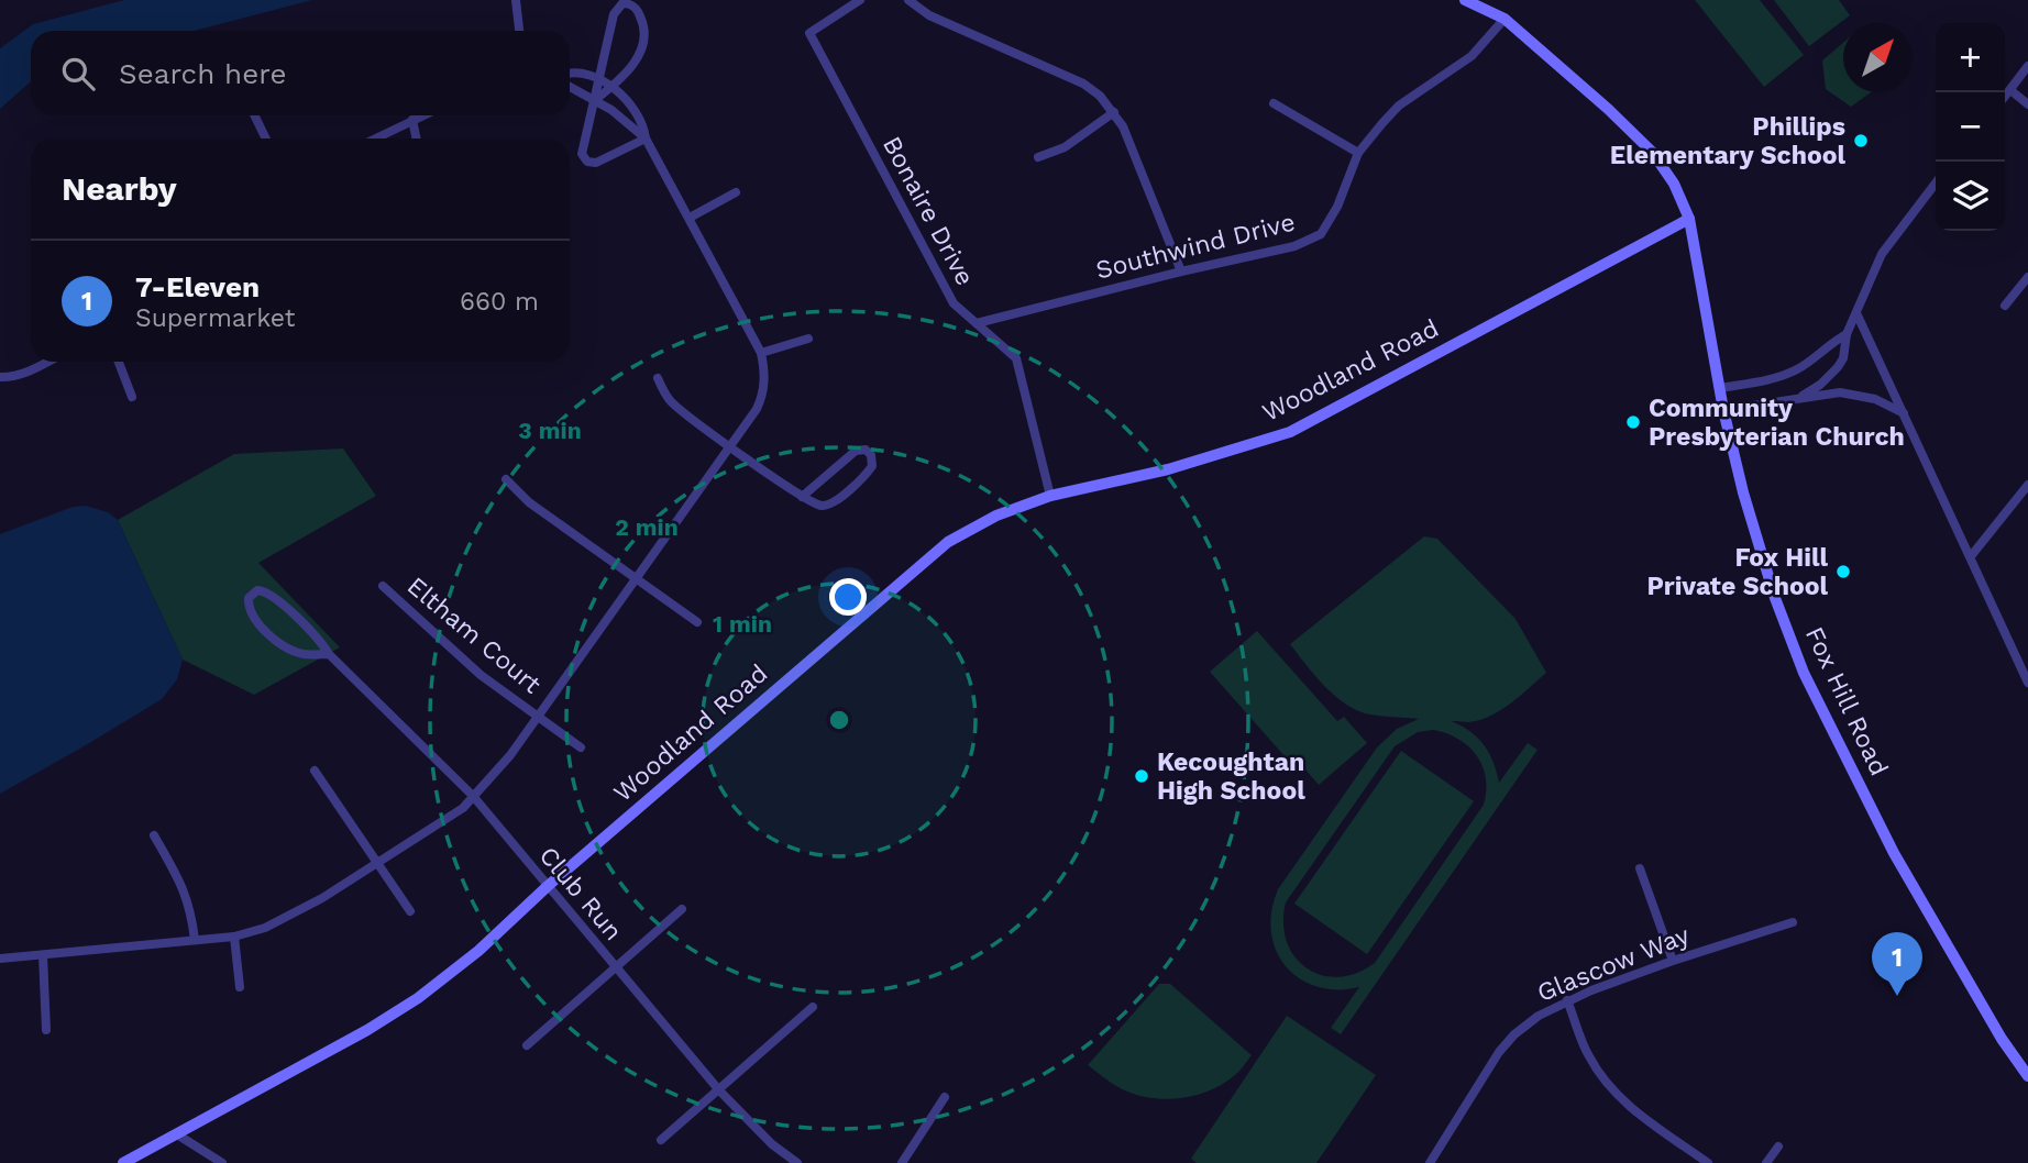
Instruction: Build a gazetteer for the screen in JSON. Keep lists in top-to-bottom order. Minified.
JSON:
{"streets":{"main road":["Woodland Road","Fox Hill Road"],"street":["Bonaire Drive","Southwind Drive","Eltham Court","Club Run","Glascow Way"]},"crossings":[["Bonaire Drive","Southwind Drive"],["Bonaire Drive","Woodland Road"],["Southwind Drive","Fox Hill Road"],["Woodland Road","Fox Hill Road"],["Woodland Road","Club Run"]],"places":["Phillips Elementary School","Community Presbyterian Church","Fox Hill Private School","Kecoughtan High School"],"north":"top right","page":{"map_buttons":["+","−"],"search":"Search here","heading":"Nearby","list":[{"mark":"1","name":"7-Eleven","note":"Supermarket","value":"660 m"}],"pins":"1"},"rings":["3 min","2 min","1 min"]}
